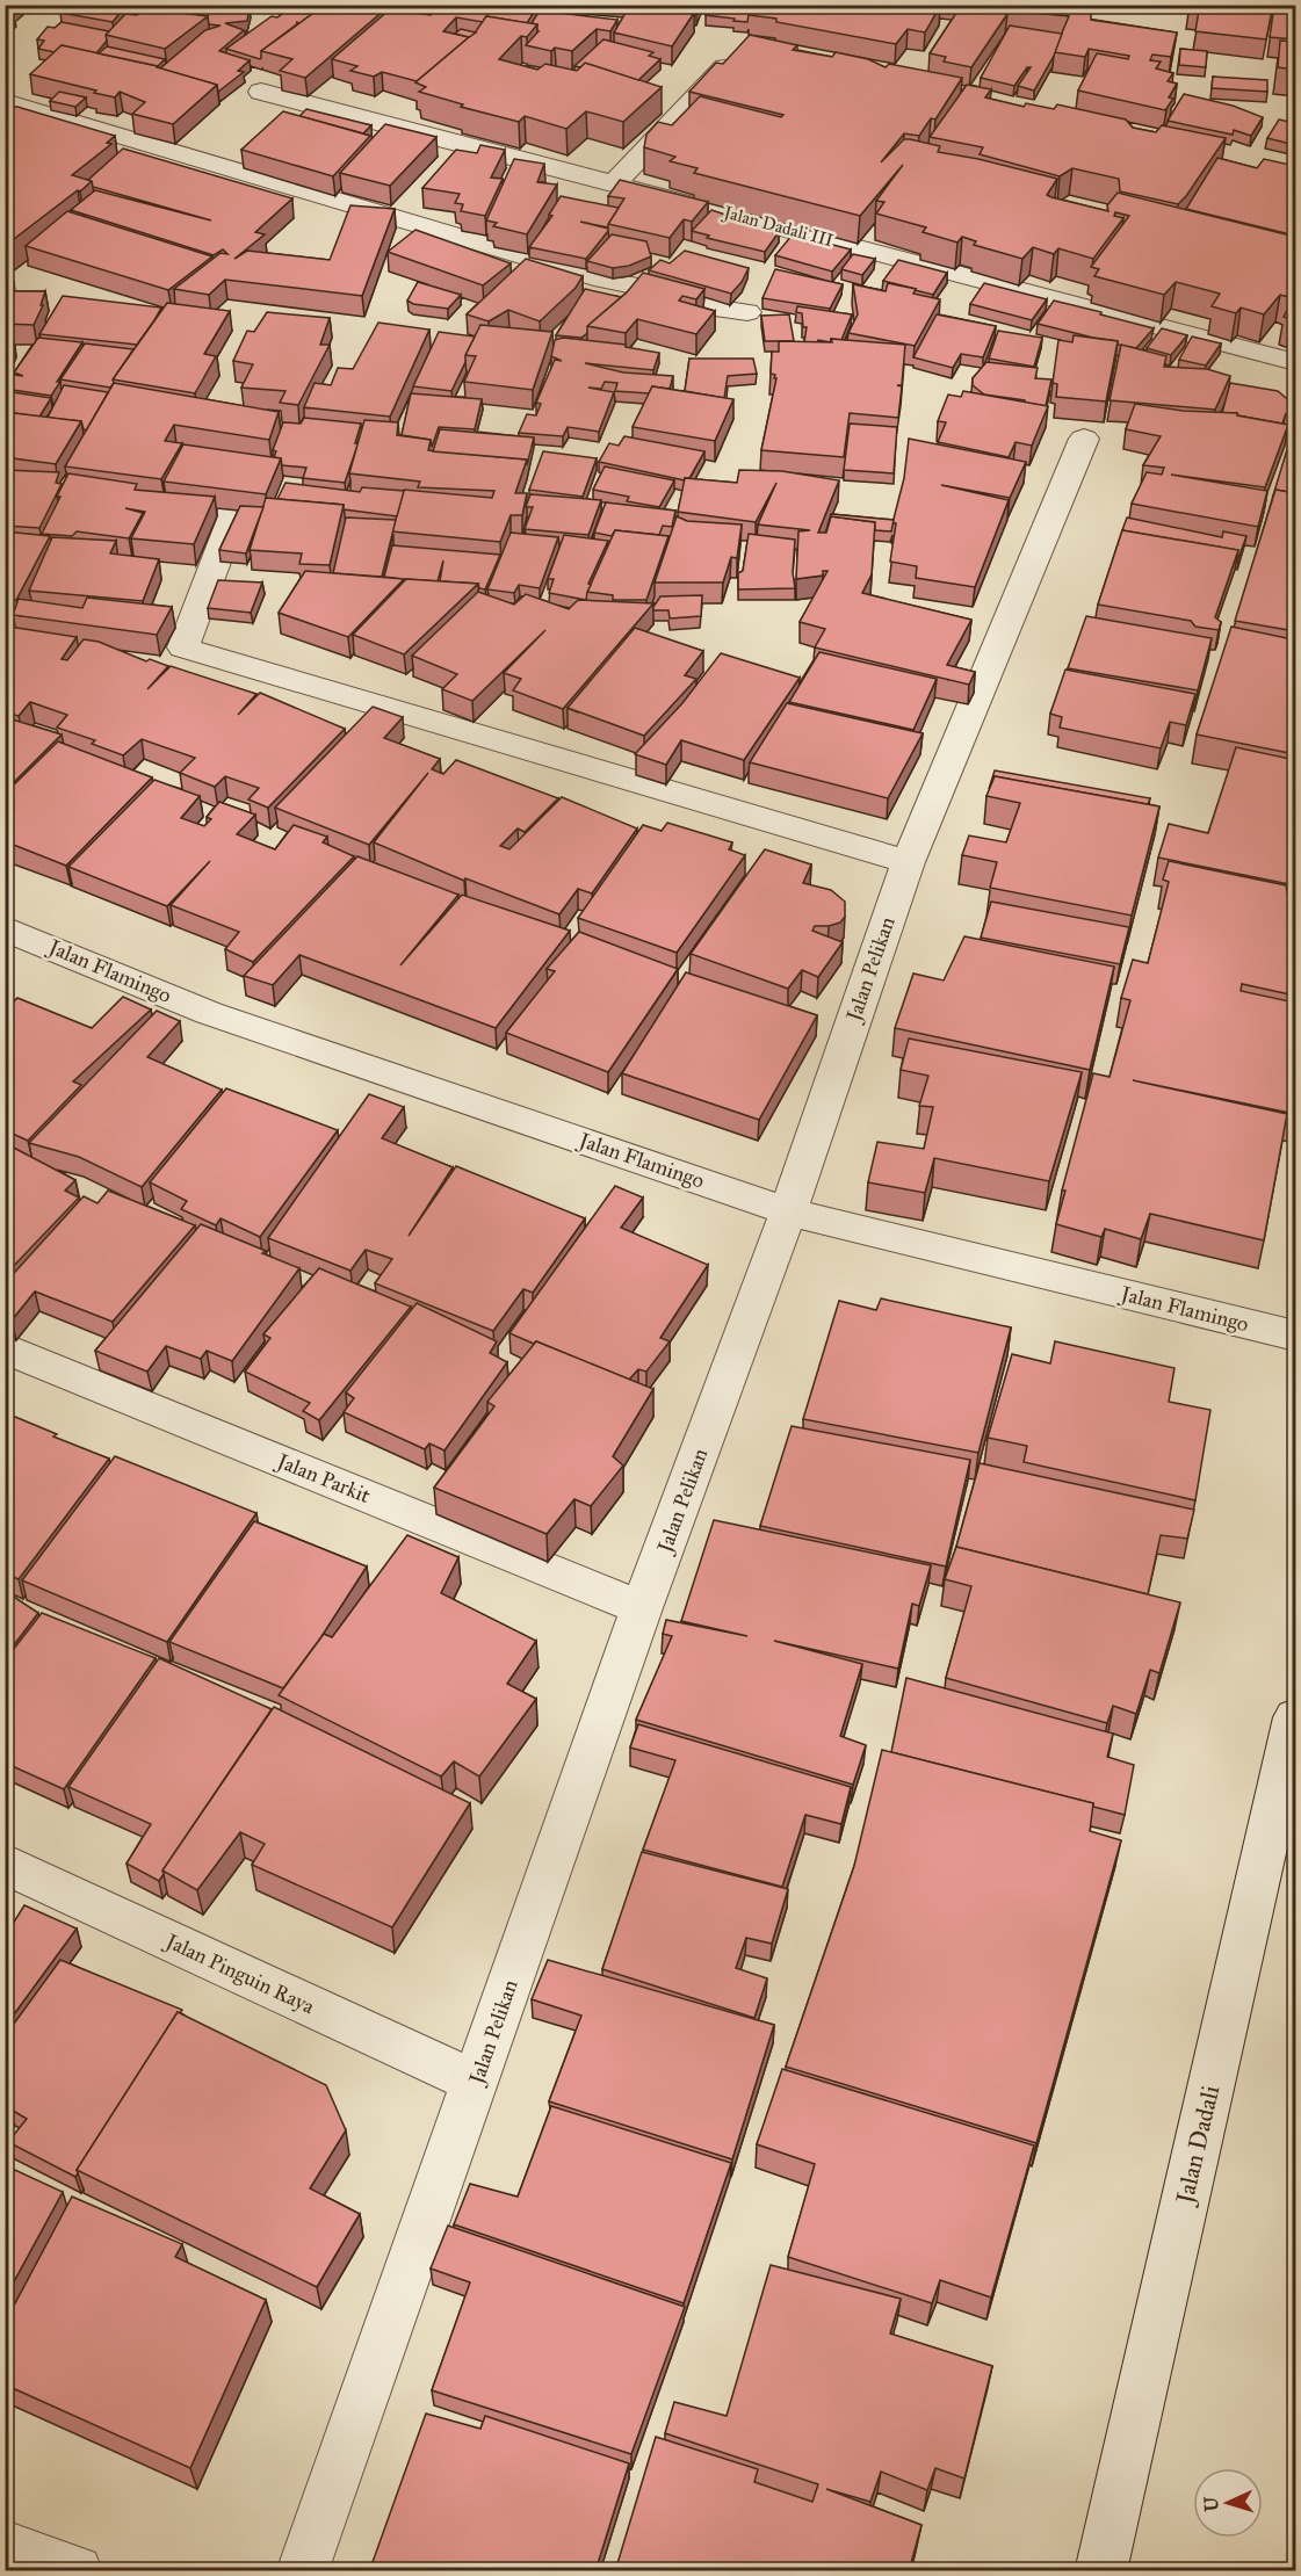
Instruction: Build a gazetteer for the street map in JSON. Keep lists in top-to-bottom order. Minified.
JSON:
{"streets":{"street":["Jalan Dadali III","Jalan Pelikan","Jalan Flamingo","Jalan Parkit","Jalan Pinguin Raya","Jalan Dadali"]},"crossings":[["Jalan Pelikan","Jalan Flamingo"],["Jalan Pelikan","Jalan Parkit"],["Jalan Pelikan","Jalan Pinguin Raya"]],"north":"left"}
